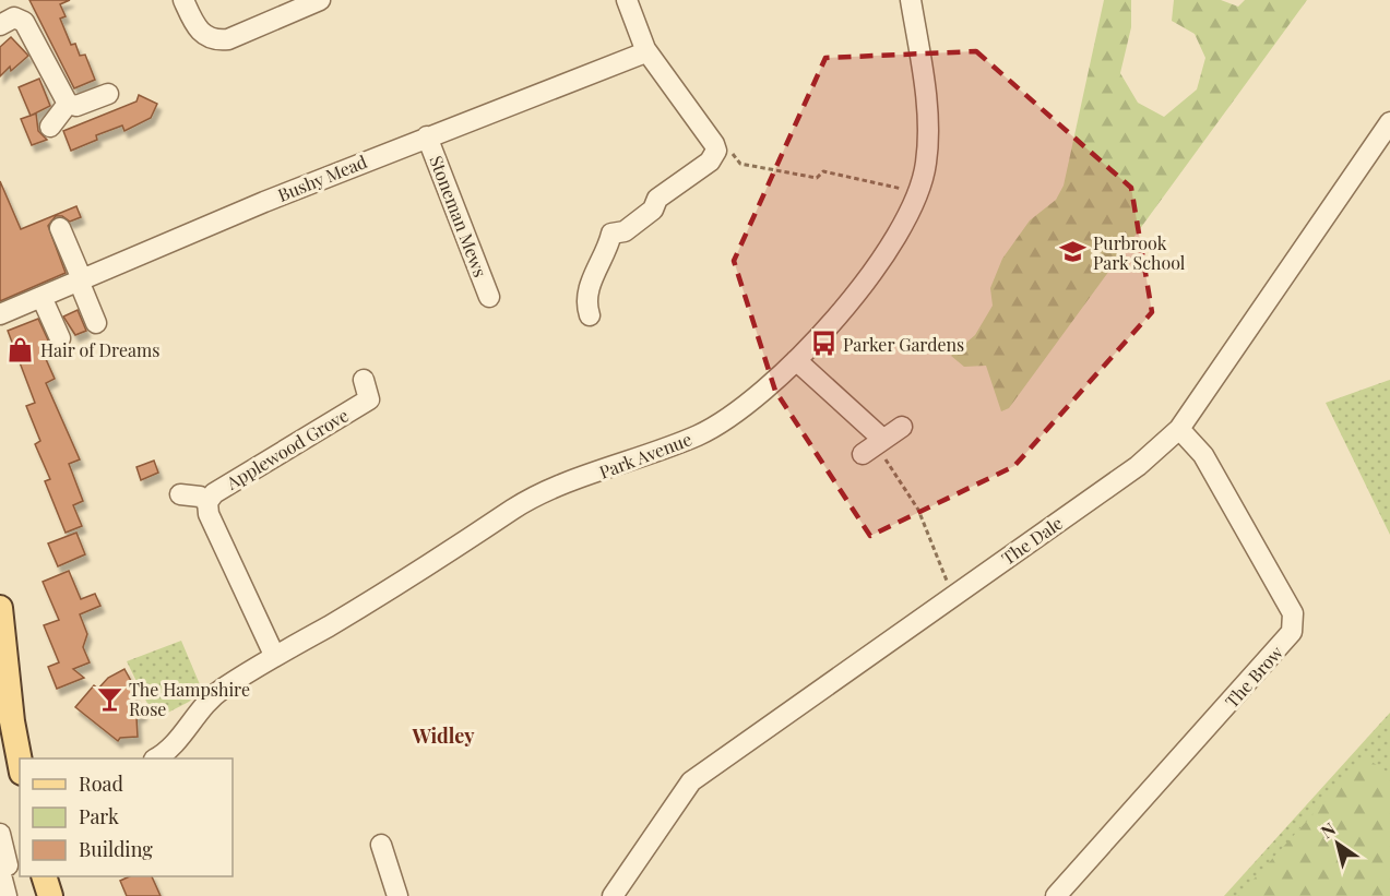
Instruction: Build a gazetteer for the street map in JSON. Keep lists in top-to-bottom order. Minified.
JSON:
{"streets":{"street":["Bushy Mead","Stoneman Mews","Applewood Grove","Park Avenue","The Dale","The Brow"]},"crossings":[["Bushy Mead","Stoneman Mews"],["Applewood Grove","Park Avenue"],["The Dale","The Brow"]],"districts":["Widley"],"places":{"school or university":["Purbrook Park School"],"bus stop":["Parker Gardens"],"shop":["Hair of Dreams"],"bar":["The Hampshire Rose"]},"legend":["Road","Park","Building"],"north":"top left"}
